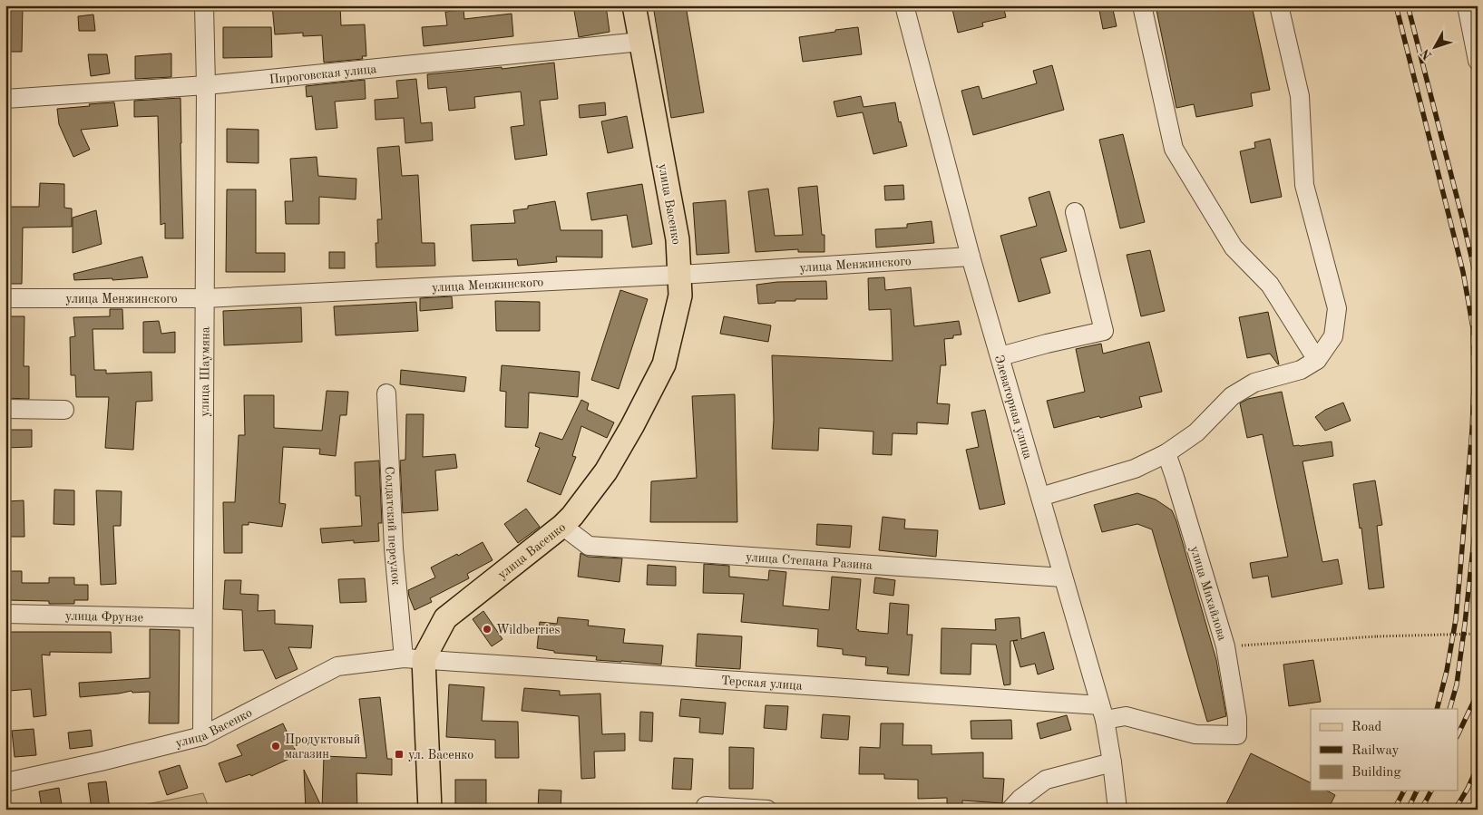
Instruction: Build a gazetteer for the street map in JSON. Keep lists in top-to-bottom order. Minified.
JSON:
{"streets":{"main road":["улица Васенко"],"street":["Пироговская улица","улица Менжинского","улица Шаумяна","Элеваторная улица","Солдатский переулок","улица Степана Разина","улица Михайлова","улица Фрунзе","Терская улица"]},"crossings":[["Пироговская улица","улица Васенко"],["Пироговская улица","улица Шаумяна"],["улица Васенко","улица Менжинского"],["улица Васенко","улица Шаумяна"],["улица Васенко","Солдатский переулок"],["улица Васенко","улица Степана Разина"],["улица Васенко","Терская улица"],["улица Менжинского","улица Шаумяна"],["улица Менжинского","Элеваторная улица"],["улица Шаумяна","улица Фрунзе"],["Элеваторная улица","улица Степана Разина"],["Элеваторная улица","Терская улица"],["Солдатский переулок","Терская улица"],["улица Михайлова","Терская улица"]],"places":{"other":["Wildberries","Продуктовый магазин"],"transit":["ул. Васенко"]},"legend":["Road","Railway","Building"],"north":"bottom left"}
